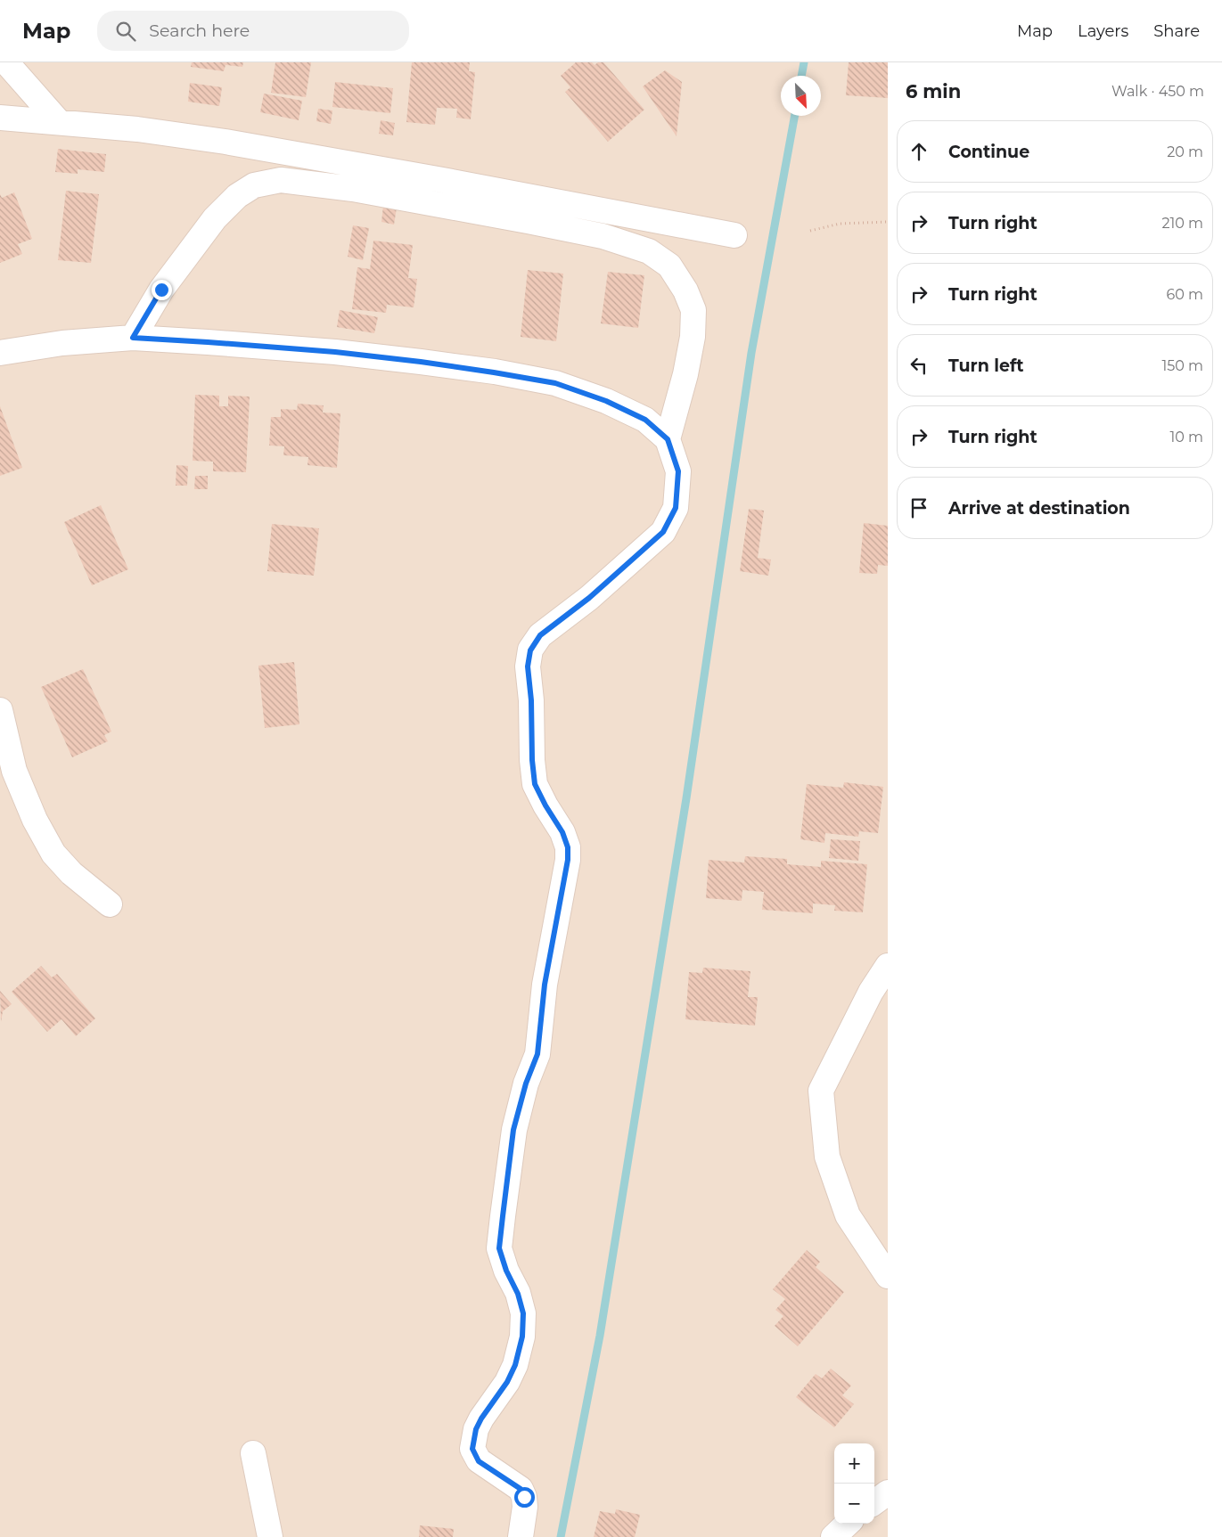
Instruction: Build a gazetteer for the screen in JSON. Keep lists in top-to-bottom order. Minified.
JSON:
{"north":"bottom right","page":{"header":"Map","search":"Search here","nav":["Map","Layers","Share"],"heading":["6 min","Walk · 450 m"],"list":[["Continue","20 m"],["Turn right","210 m"],["Turn right","60 m"],["Turn left","150 m"],["Turn right","10 m"],"Arrive at destination"],"map_buttons":["+","−"]}}
